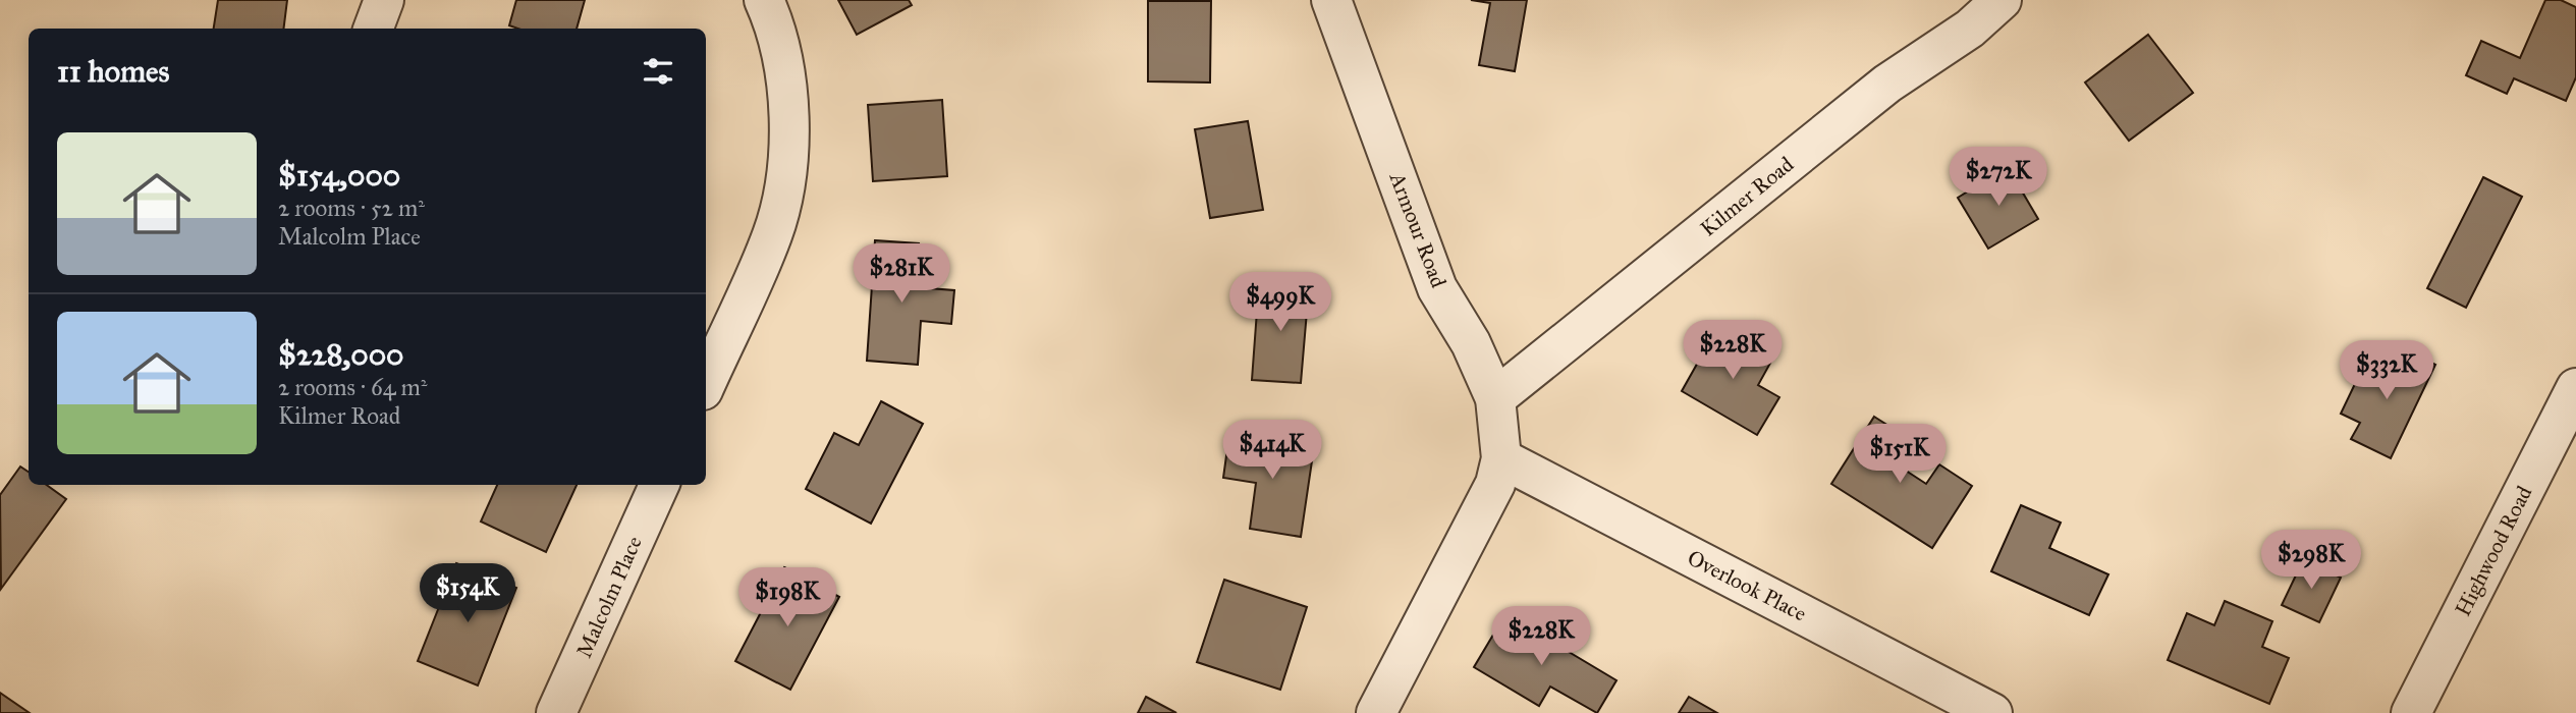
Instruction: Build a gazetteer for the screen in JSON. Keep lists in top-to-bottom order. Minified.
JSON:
{"streets":{"street":["Kilmer Road","Armour Road","Highwood Road","Overlook Place","Malcolm Place"]},"crossings":[["Kilmer Road","Armour Road"],["Armour Road","Overlook Place"]],"page":{"heading":"11 homes","list":[{"name":"$154,000","note":"2 rooms · 52 m² · Malcolm Place"},{"name":"$228,000","note":"2 rooms · 64 m² · Kilmer Road"}],"price":["$272K","$281K","$499K","$228K","$332K","$414K","$151K","$298K","$154K","$198K","$228K"]}}
